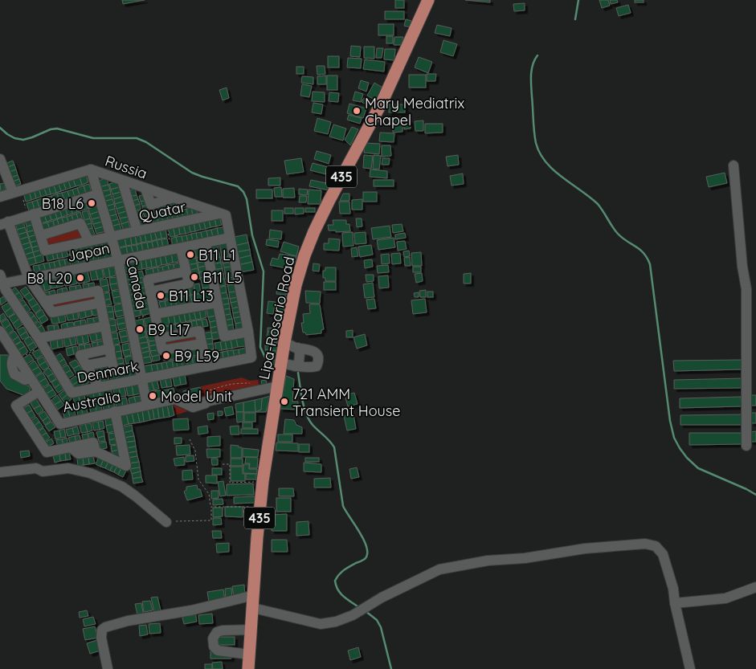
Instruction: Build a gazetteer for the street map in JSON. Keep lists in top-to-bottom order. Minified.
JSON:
{"streets":{"main road":["435","Lipa-Rosario Road"],"street":["Russia","Quatar","Japan","Canada","Denmark","Australia"]},"crossings":[["Russia","Quatar"],["Russia","Canada"],["Quatar","Canada"],["Japan","Canada"],["Japan","Denmark"],["Canada","Denmark"],["Canada","Australia"],["Lipa-Rosario Road","Australia"]],"places":["Mary Mediatrix Chapel","B18 L6","B11 L1","B11 L5","B8 L20","B11 L13","B9 L17","B9 L59","Model Unit","721 AMM Transient House"]}
